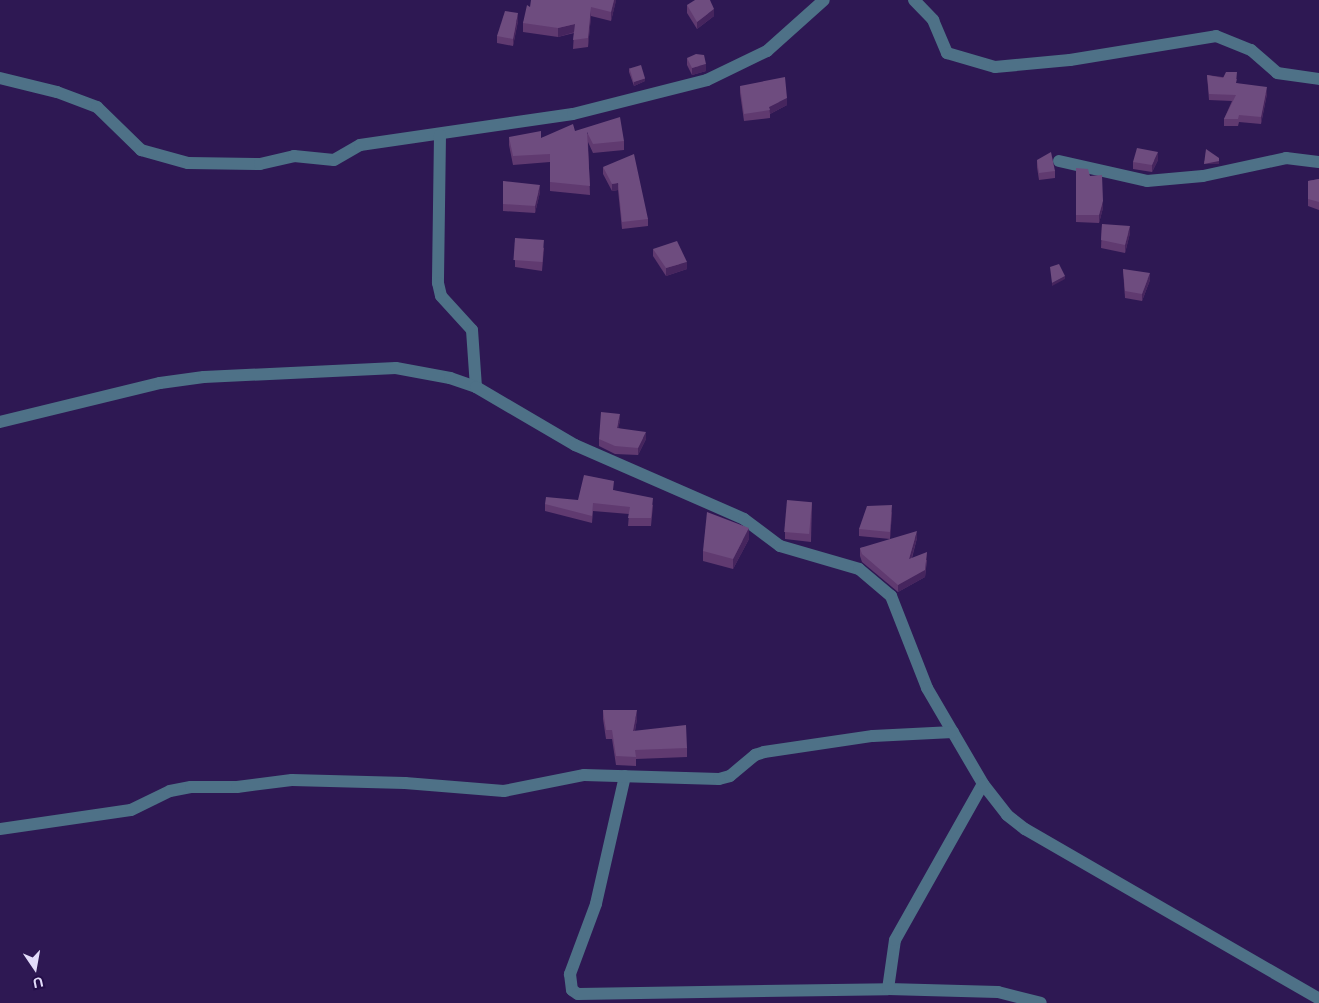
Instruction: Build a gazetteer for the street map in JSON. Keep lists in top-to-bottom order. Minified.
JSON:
{"north":"bottom"}
